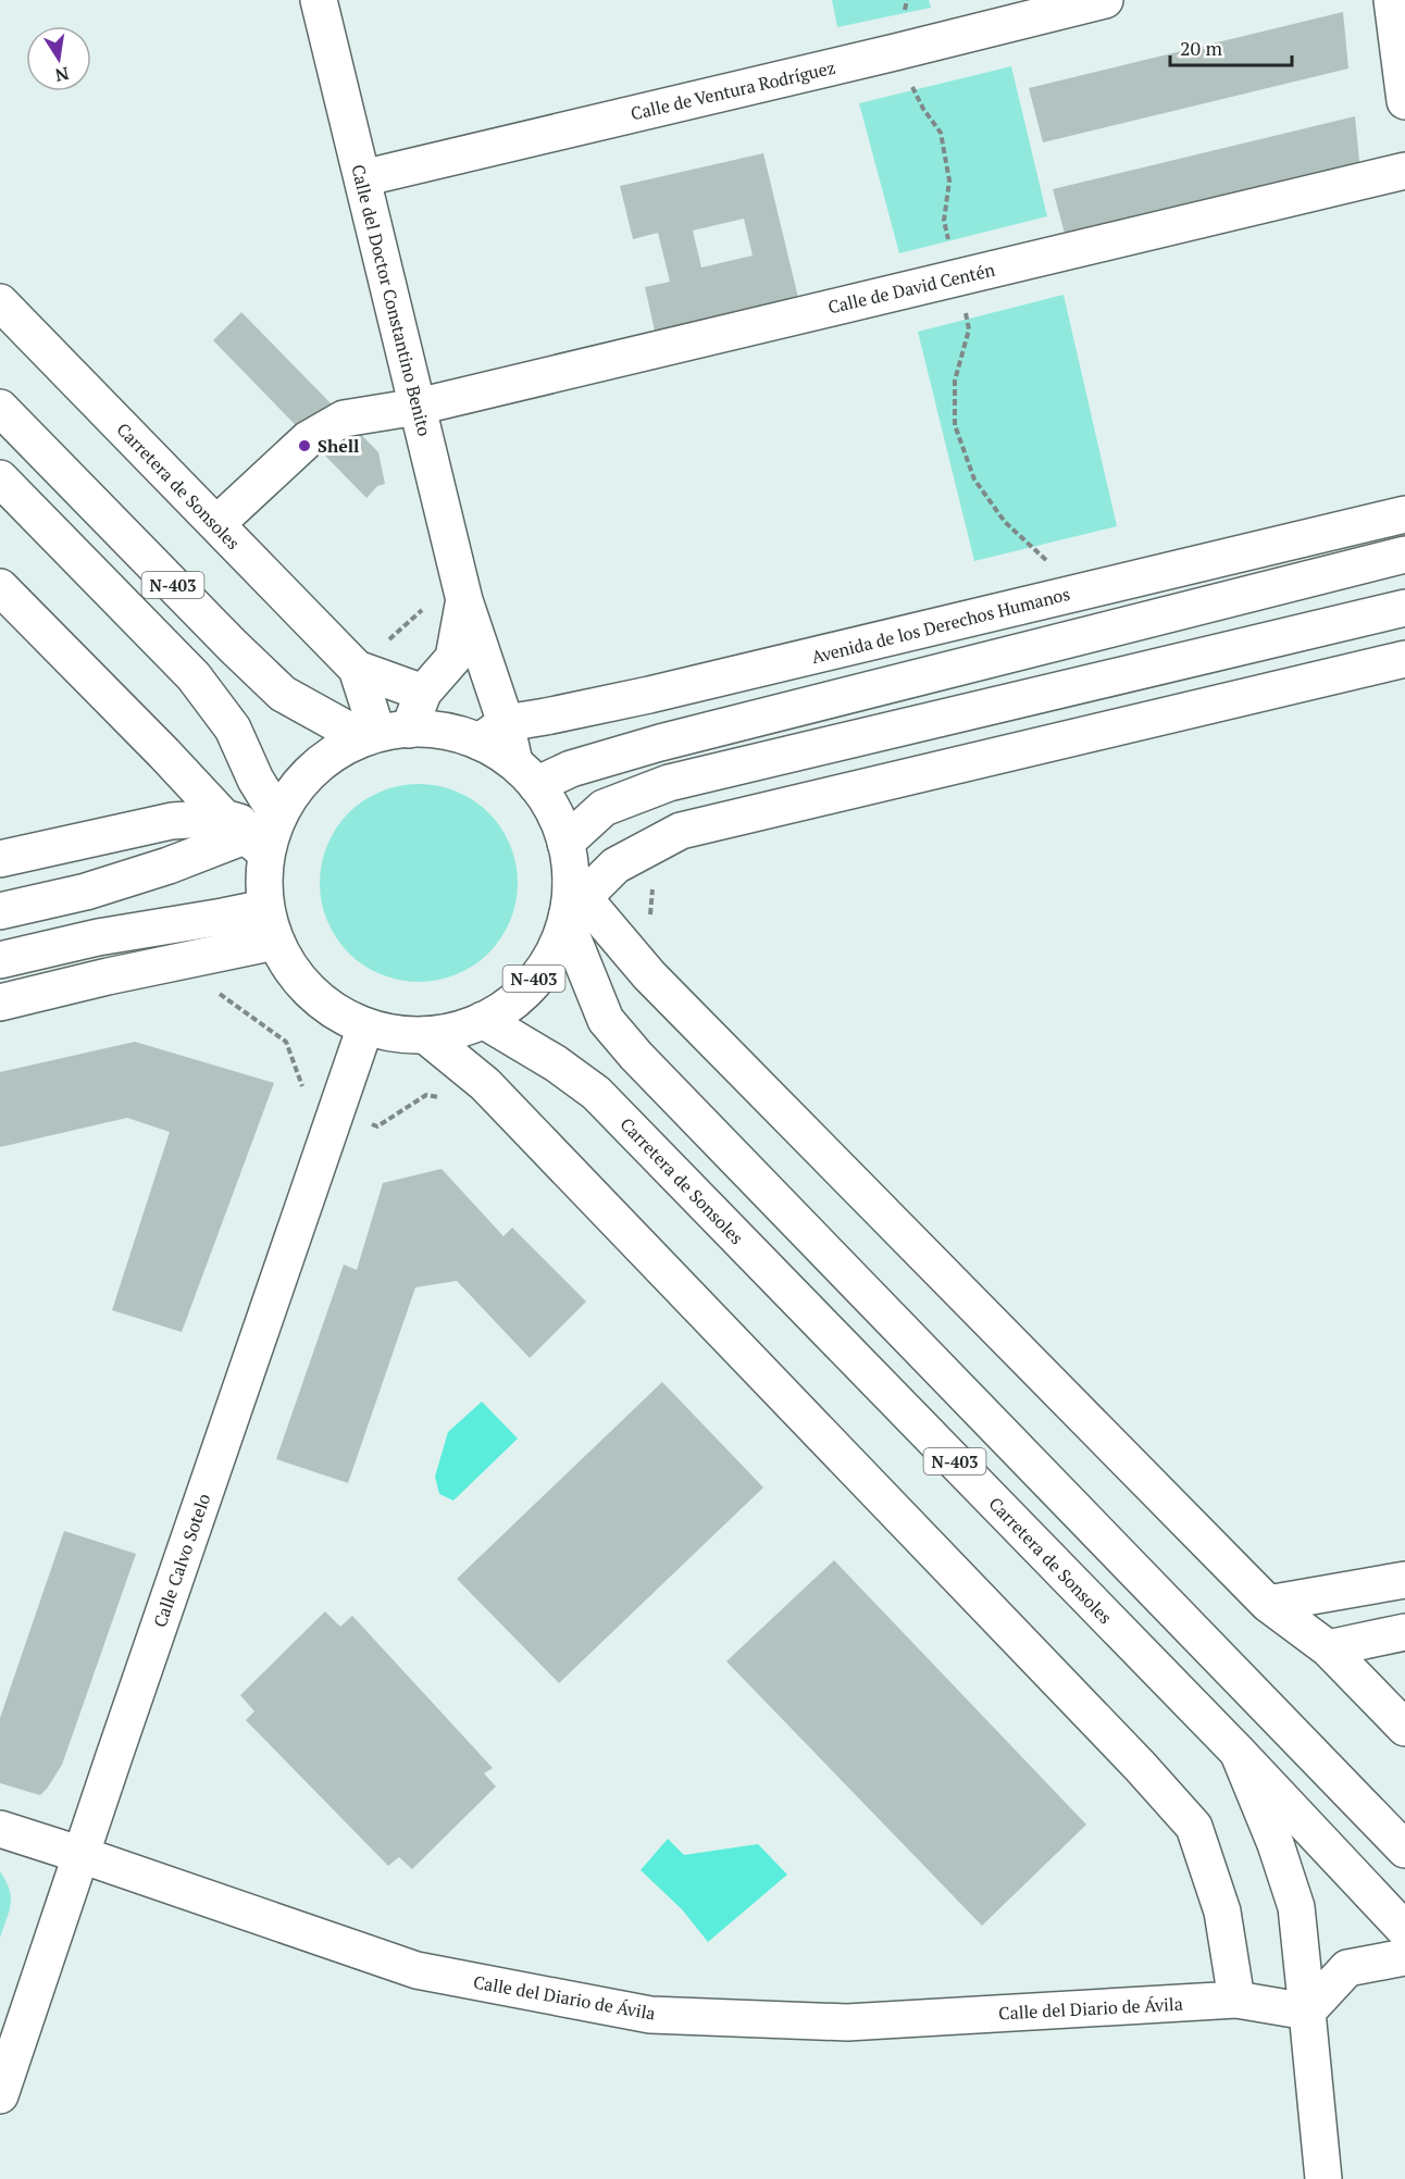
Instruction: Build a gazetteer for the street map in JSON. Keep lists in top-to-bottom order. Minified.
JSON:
{"streets":{"main road":["Calle de Ventura Rodríguez","Calle de David Centén","Calle del Doctor Constantino Benito","Carretera de Sonsoles","N-403","Avenida de los Derechos Humanos","Calle Calvo Sotelo","Calle del Diario de Ávila"]},"crossings":[["Calle de Ventura Rodríguez","Calle del Doctor Constantino Benito"],["Calle de David Centén","Calle del Doctor Constantino Benito"],["Calle de David Centén","Carretera de Sonsoles"],["Calle del Doctor Constantino Benito","Carretera de Sonsoles"],["Calle del Doctor Constantino Benito","N-403"],["Calle del Doctor Constantino Benito","Avenida de los Derechos Humanos"],["Carretera de Sonsoles","N-403"],["N-403","Avenida de los Derechos Humanos"],["N-403","Calle Calvo Sotelo"],["Calle Calvo Sotelo","Calle del Diario de Ávila"]],"places":["Shell"],"scale_bar":"20 m","north":"bottom"}
